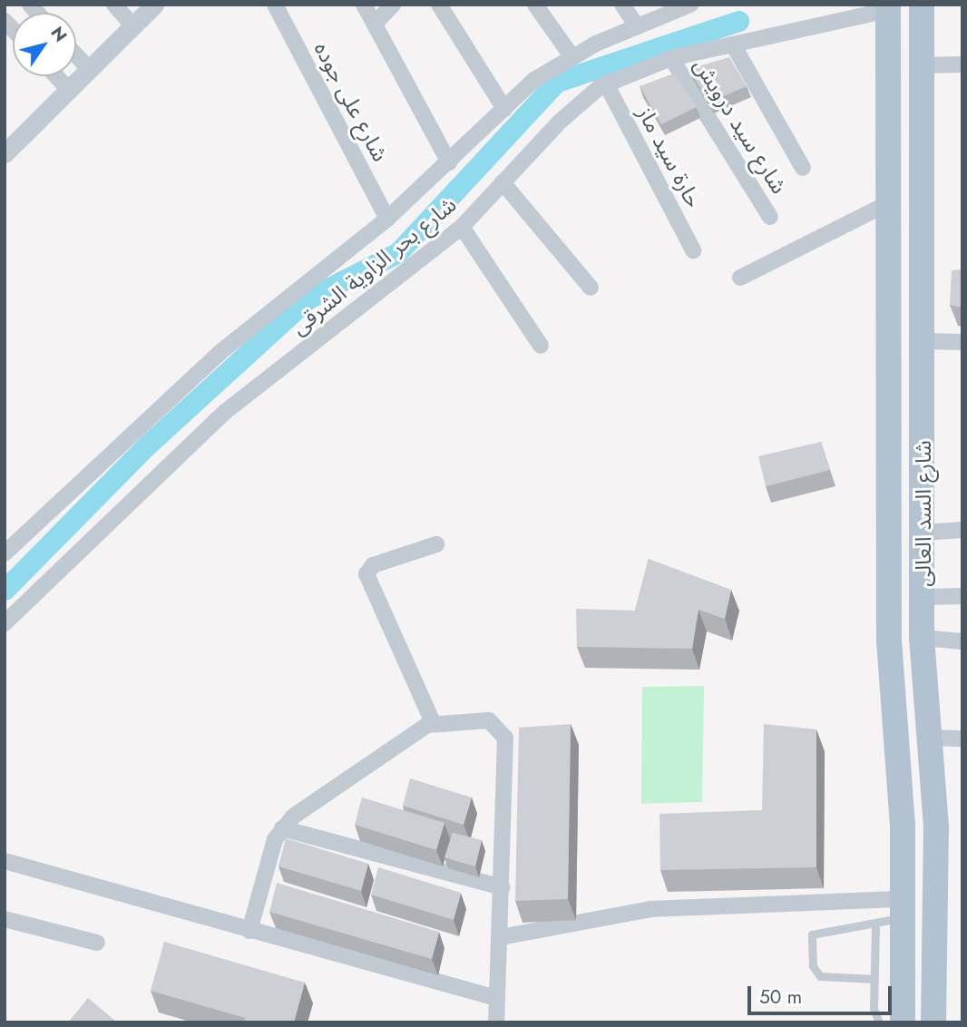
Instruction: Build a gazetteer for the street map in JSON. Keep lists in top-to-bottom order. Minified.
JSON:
{"streets":{"main road":["شارع السد العالى"],"street":["شارع على جوده","شارع سيد درويش","حارة سيد ماز","شارع بحر الزاوية الشرقى"]},"crossings":[["شارع على جوده","شارع بحر الزاوية الشرقى"],["شارع سيد درويش","شارع بحر الزاوية الشرقى"],["حارة سيد ماز","شارع بحر الزاوية الشرقى"],["شارع بحر الزاوية الشرقى","شارع السد العالى"]],"scale_bar":"50 m","north":"top right"}
